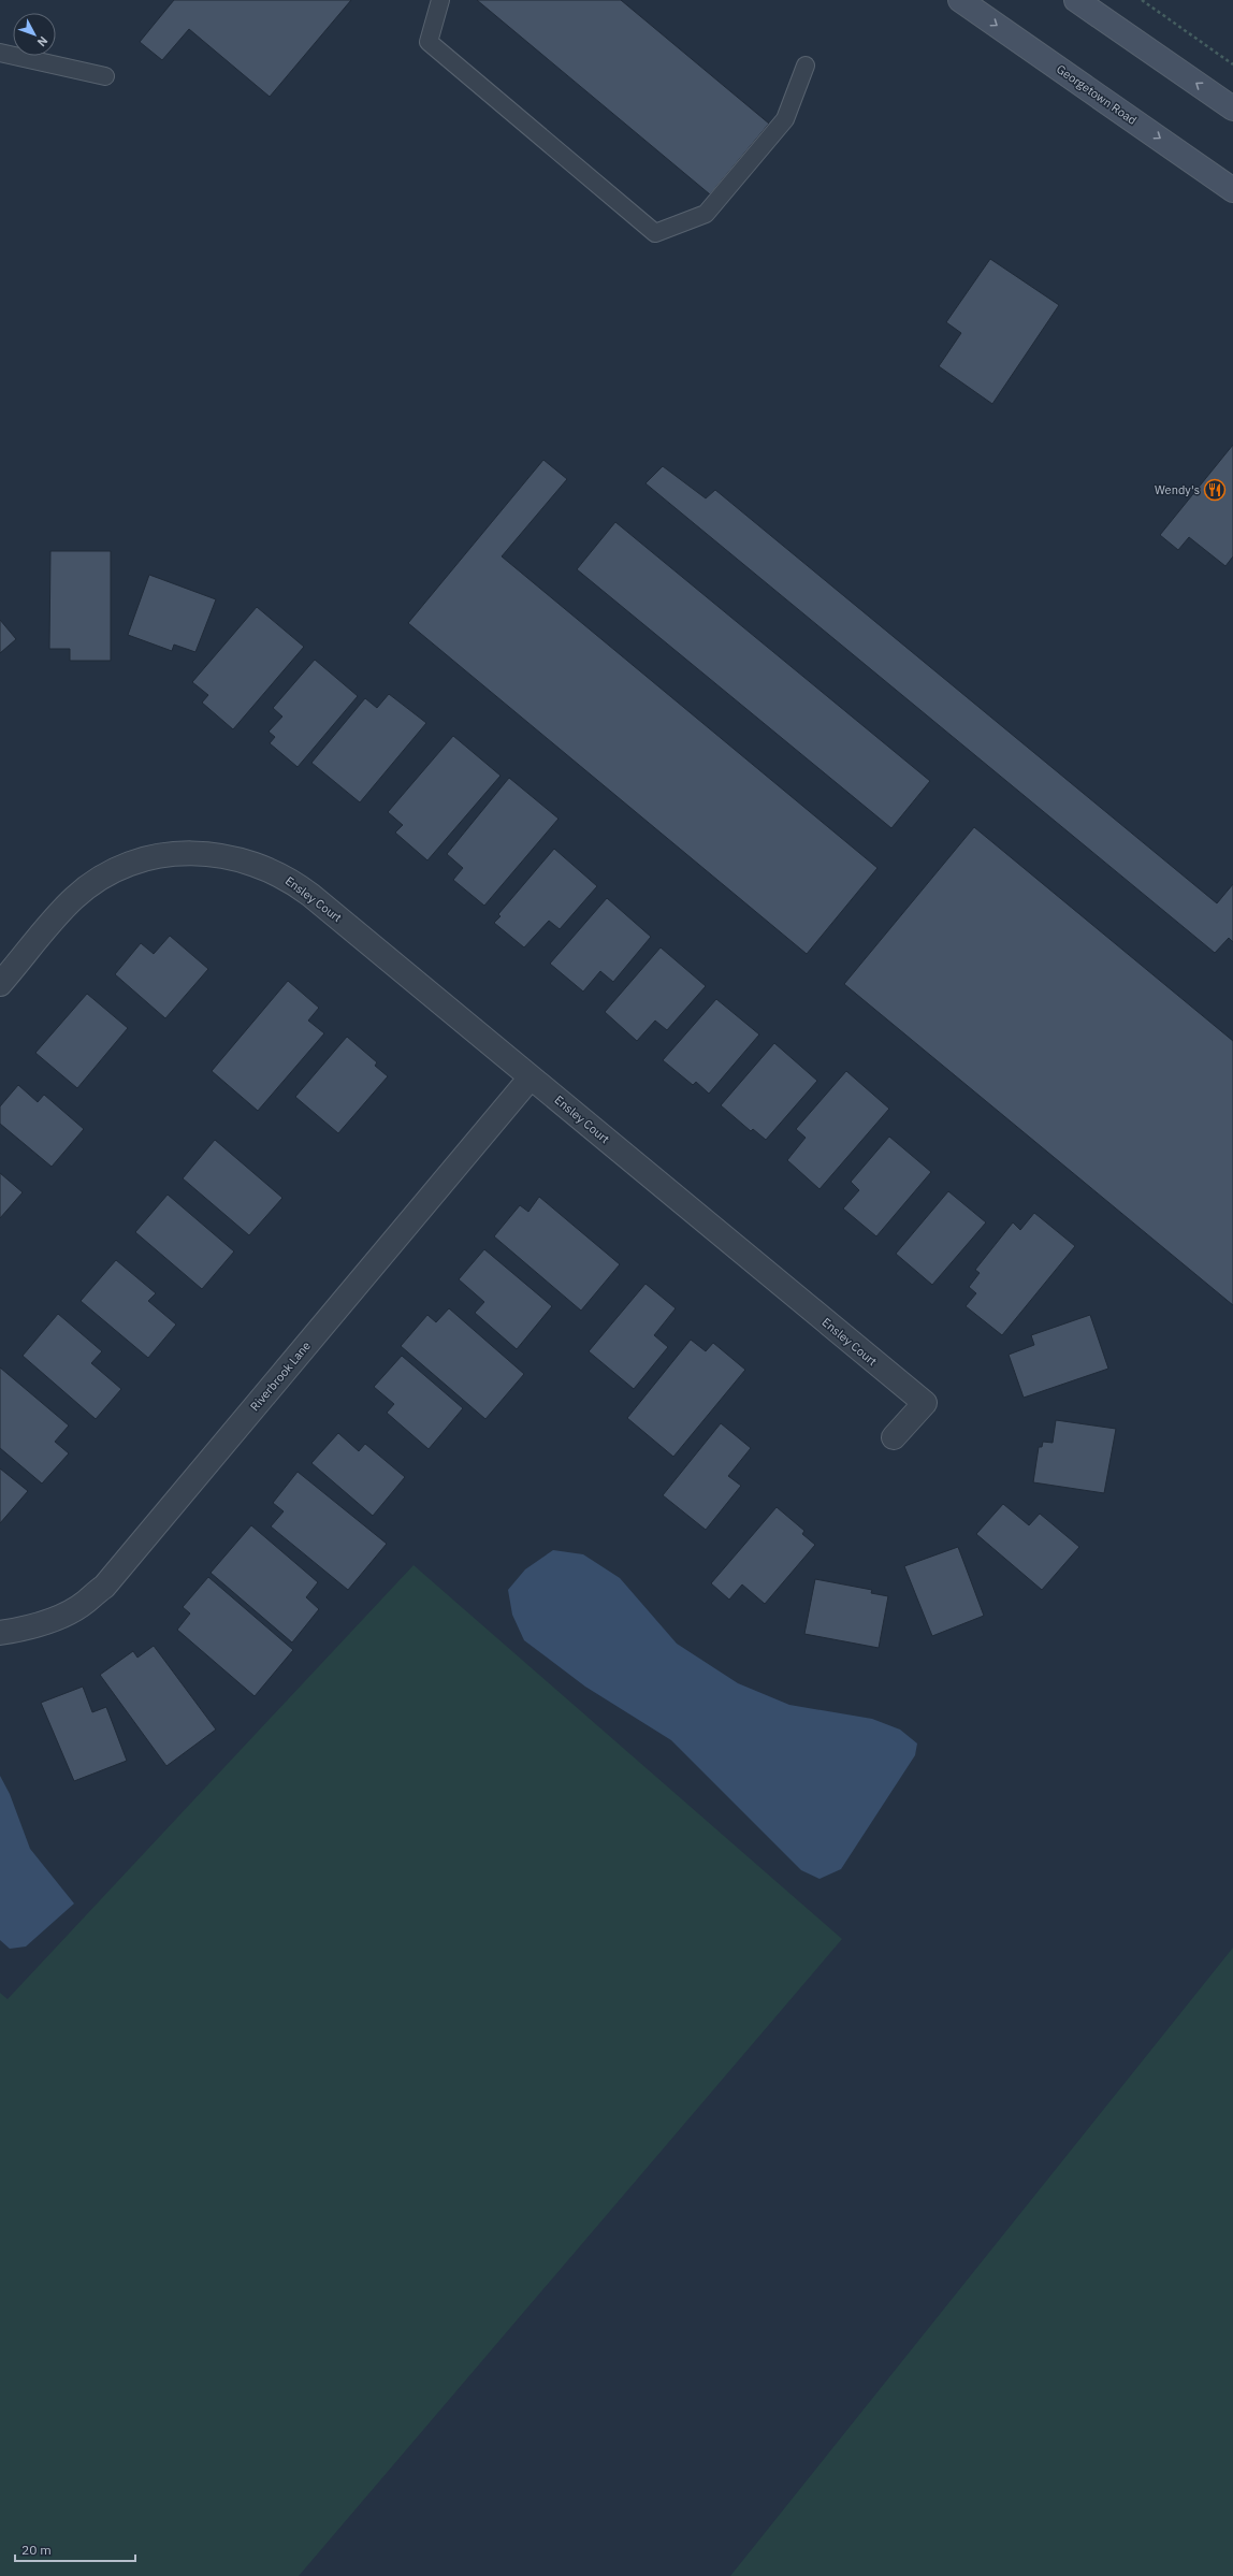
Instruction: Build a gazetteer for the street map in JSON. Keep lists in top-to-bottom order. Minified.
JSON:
{"streets":{"main road":["Georgetown Road"],"street":["Ensley Court","Riverbrook Lane"]},"crossings":[["Ensley Court","Riverbrook Lane"]],"places":{"restaurant":["Wendy's"]},"scale_bar":"20 m","north":"bottom right"}
